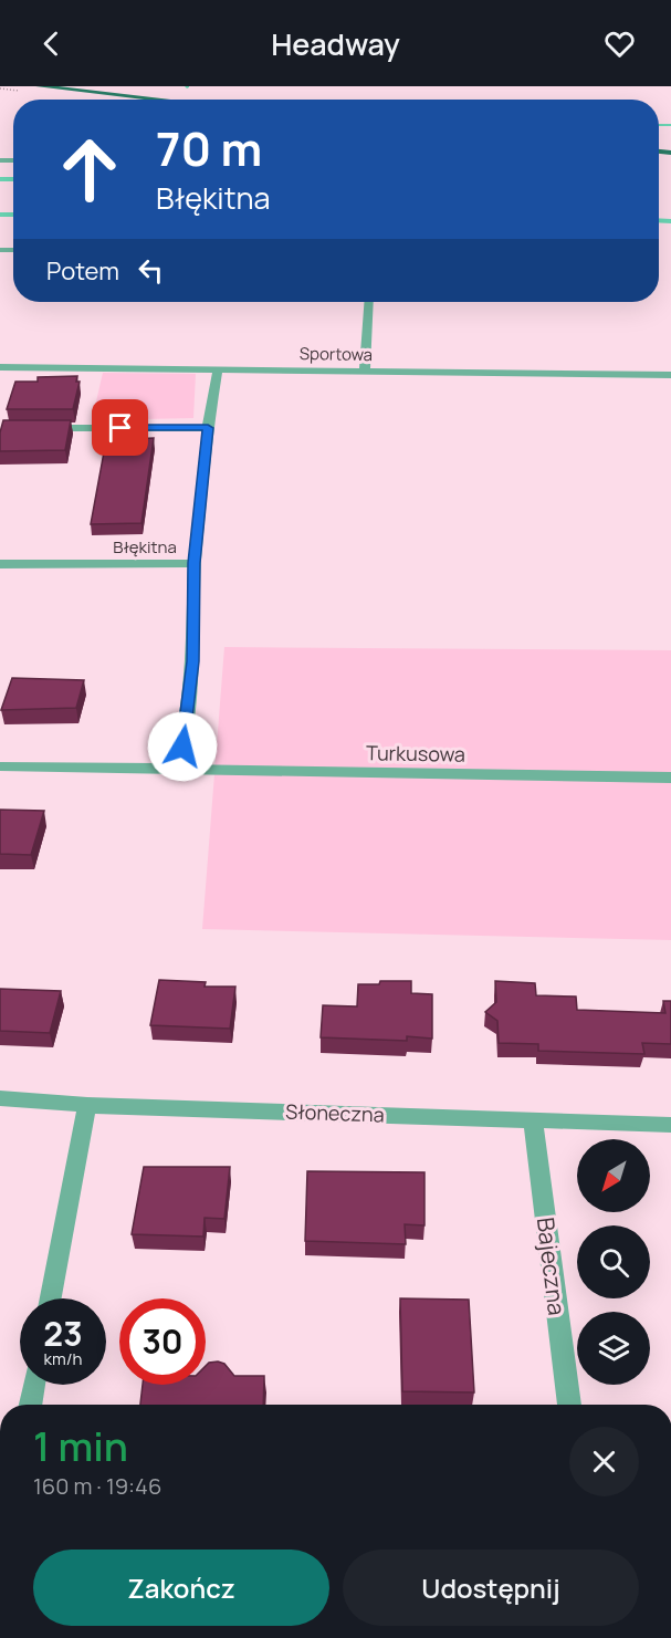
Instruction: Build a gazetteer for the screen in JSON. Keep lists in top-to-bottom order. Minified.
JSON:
{"streets":{"street":["Sportowa","Błękitna","Turkusowa","Słoneczna","Bajeczna"]},"crossings":[["Sportowa","Błękitna"],["Słoneczna","Bajeczna"]],"north":"bottom left","page":{"header":"Headway","turn":["70 m","Błękitna"],"then":"Potem","speed":"23 km/h","limit":"30","heading":["1 min","160 m · 19:46"],"buttons":["Zakończ","Udostępnij"]}}
